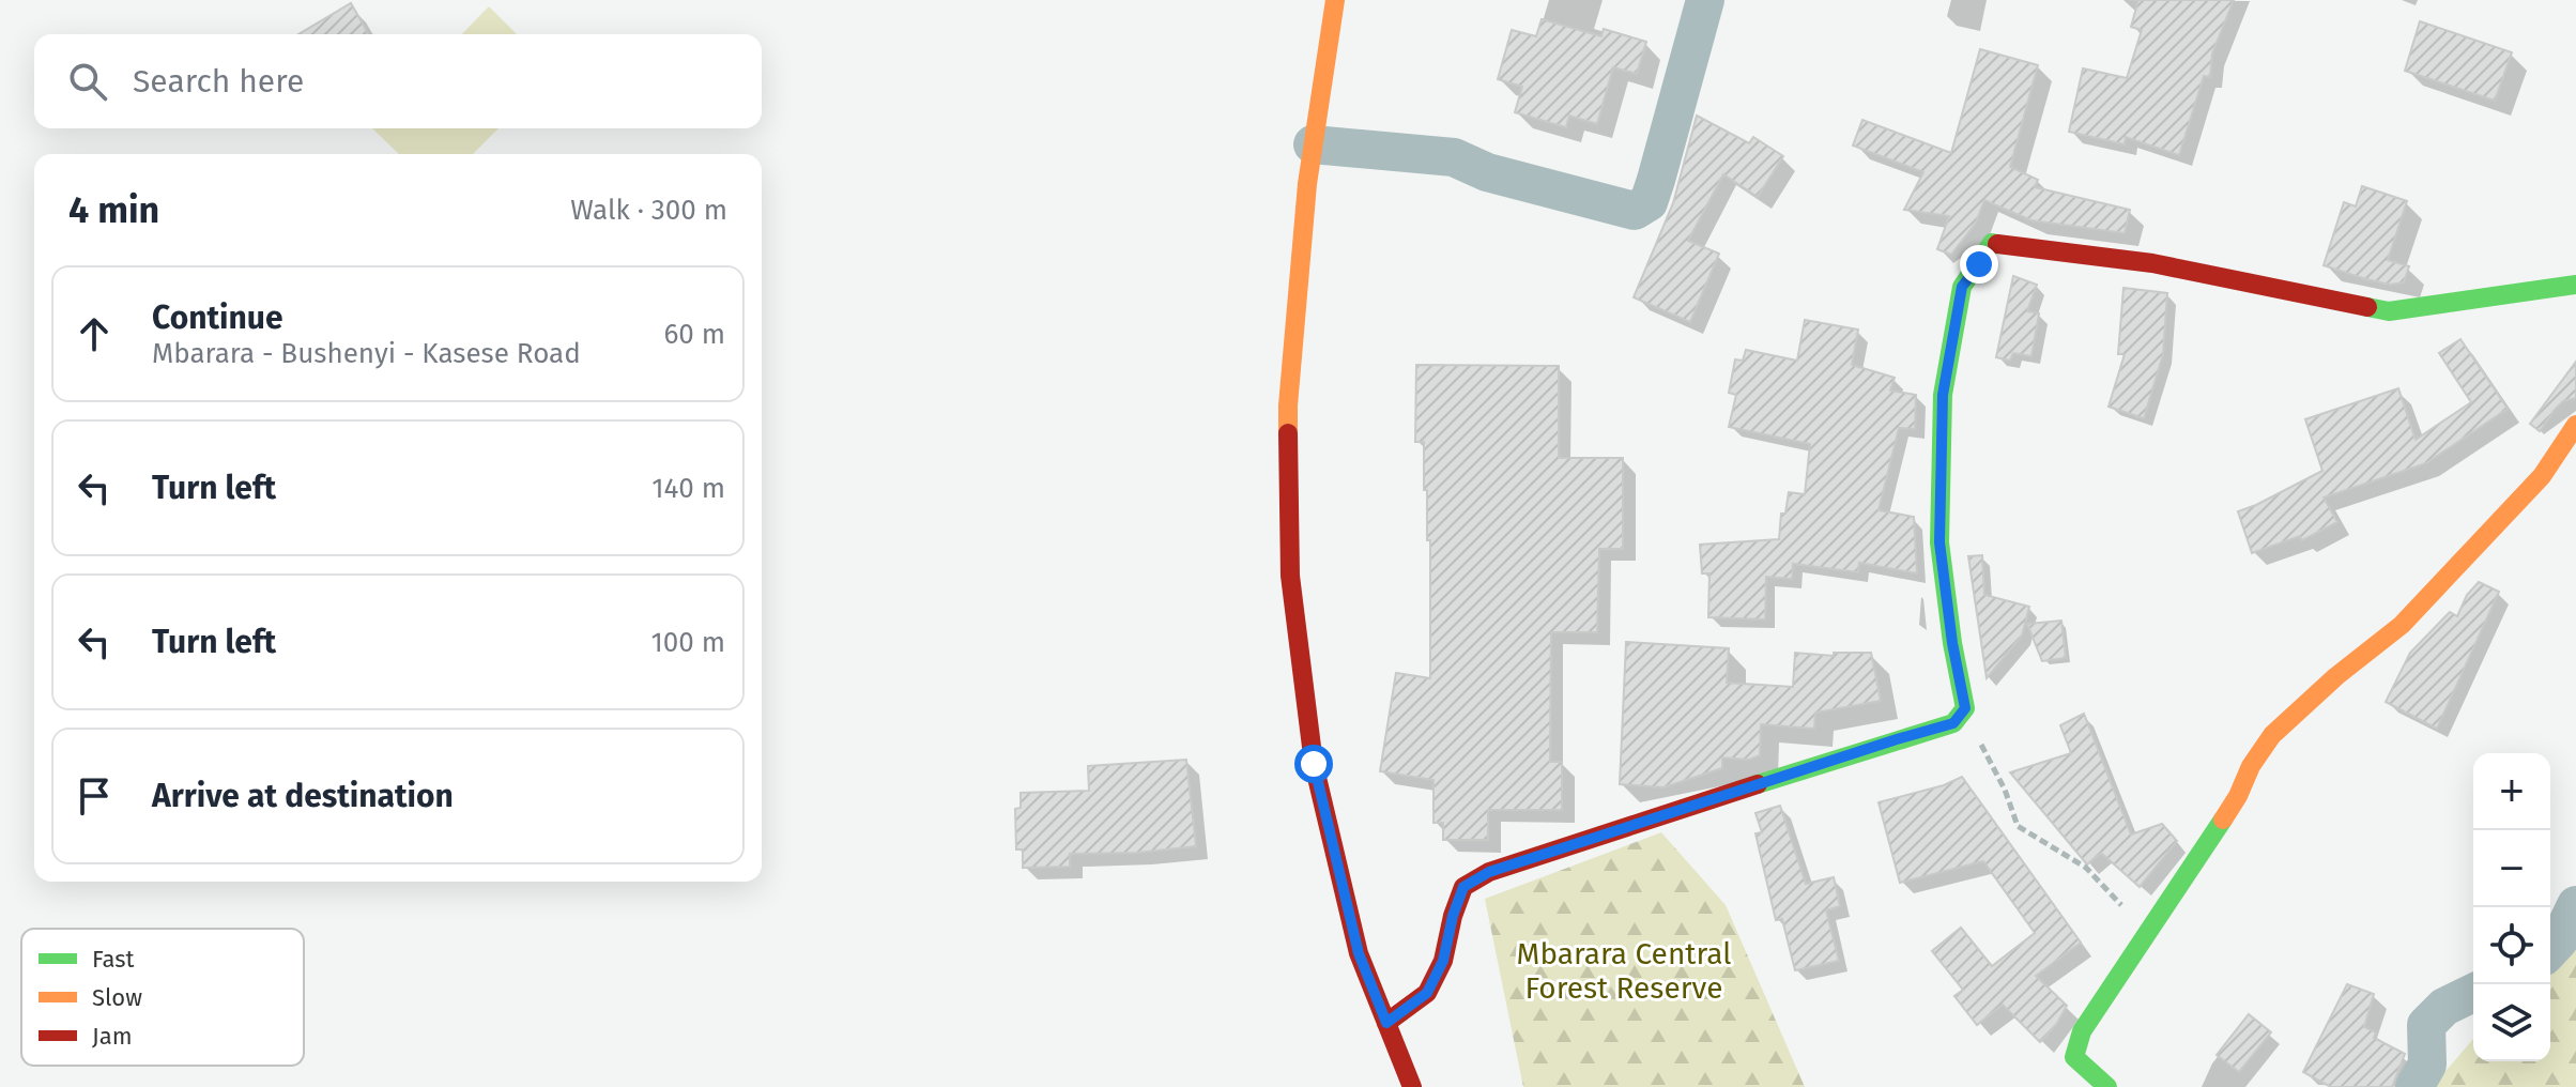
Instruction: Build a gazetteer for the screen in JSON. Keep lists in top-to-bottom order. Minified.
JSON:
{"parks":["Mbarara Central Forest Reserve"],"legend":["Fast","Slow","Jam"],"page":{"search":"Search here","heading":["4 min","Walk · 300 m"],"list":[["Continue","Mbarara - Bushenyi - Kasese Road","60 m"],["Turn left","140 m"],["Turn left","100 m"],"Arrive at destination"],"map_buttons":["+","−"]}}
